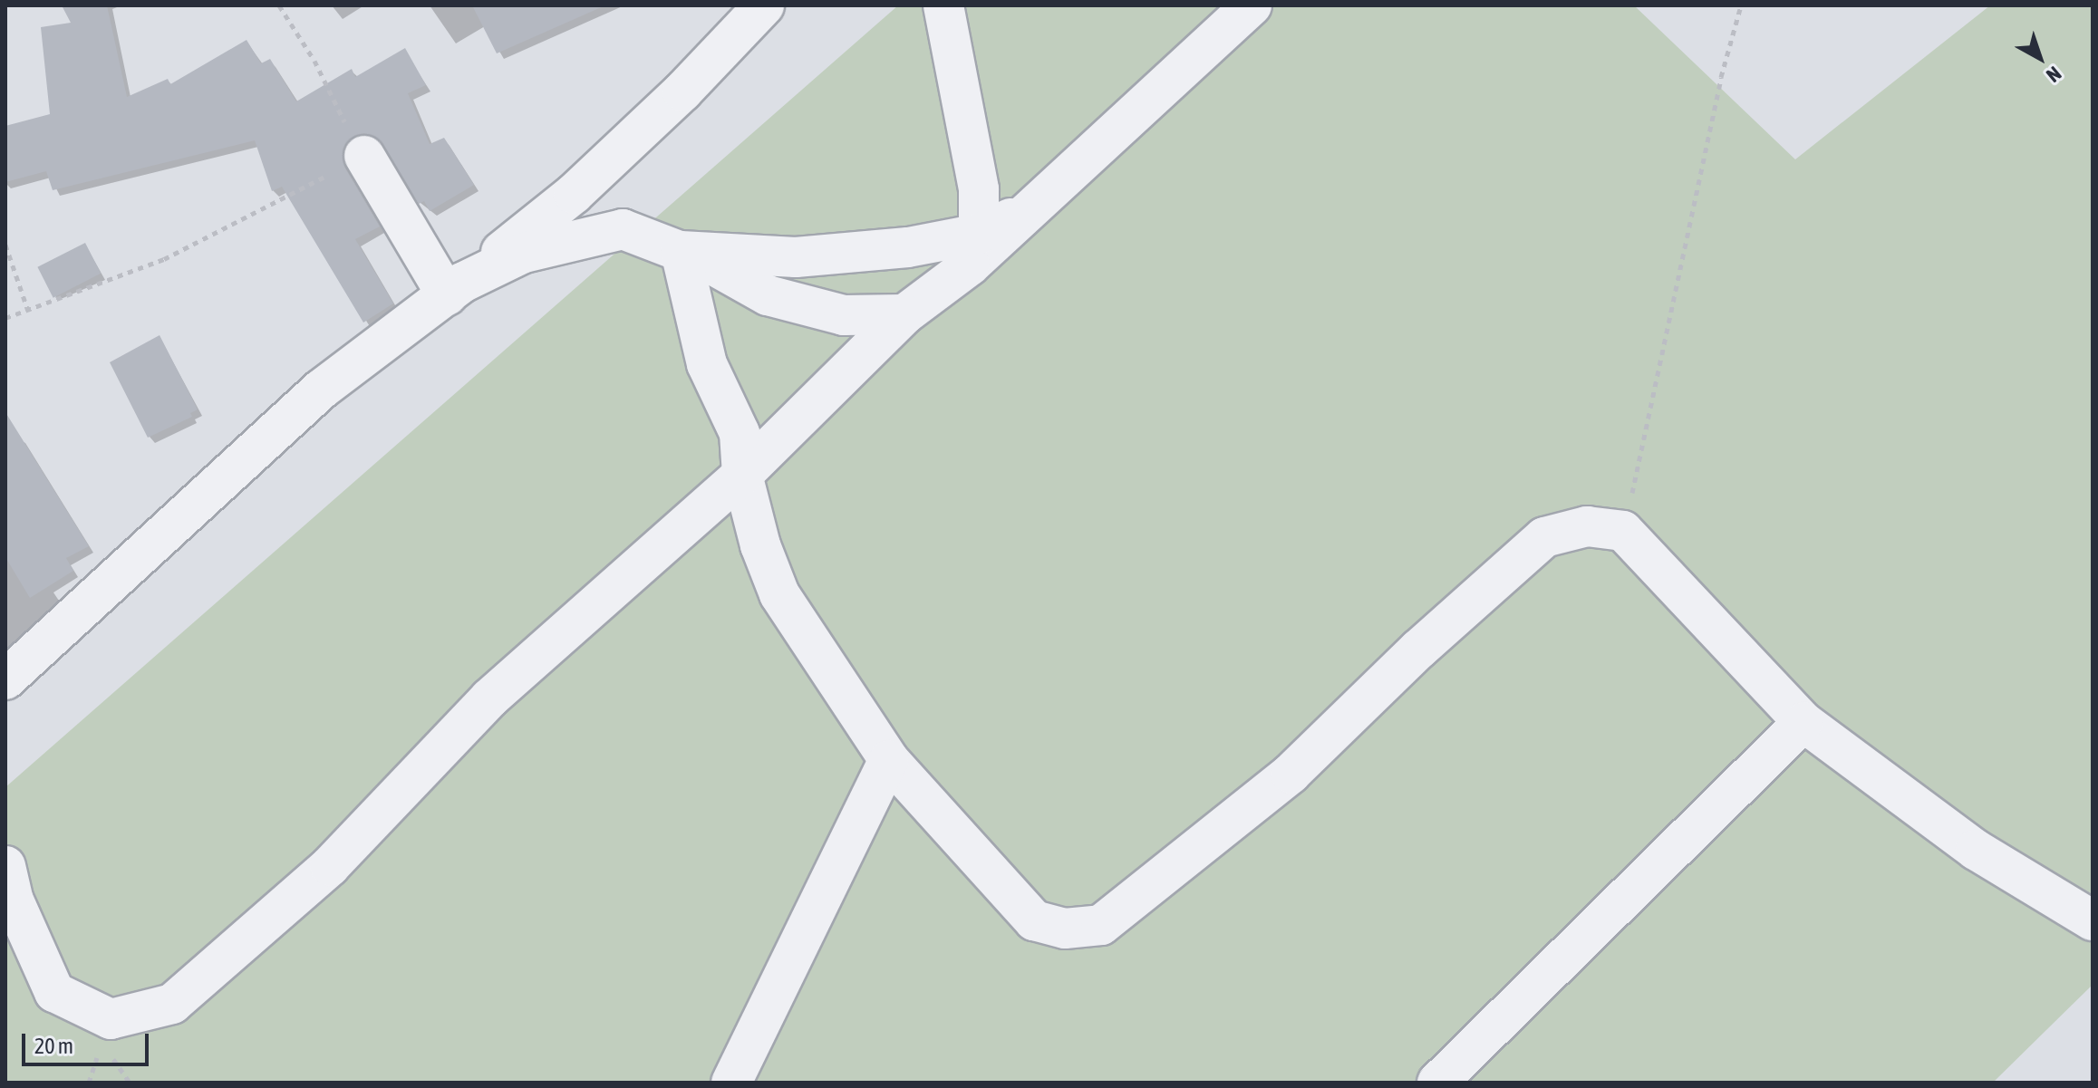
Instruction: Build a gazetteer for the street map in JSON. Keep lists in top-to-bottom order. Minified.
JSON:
{"scale_bar":"20 m","north":"bottom right"}
